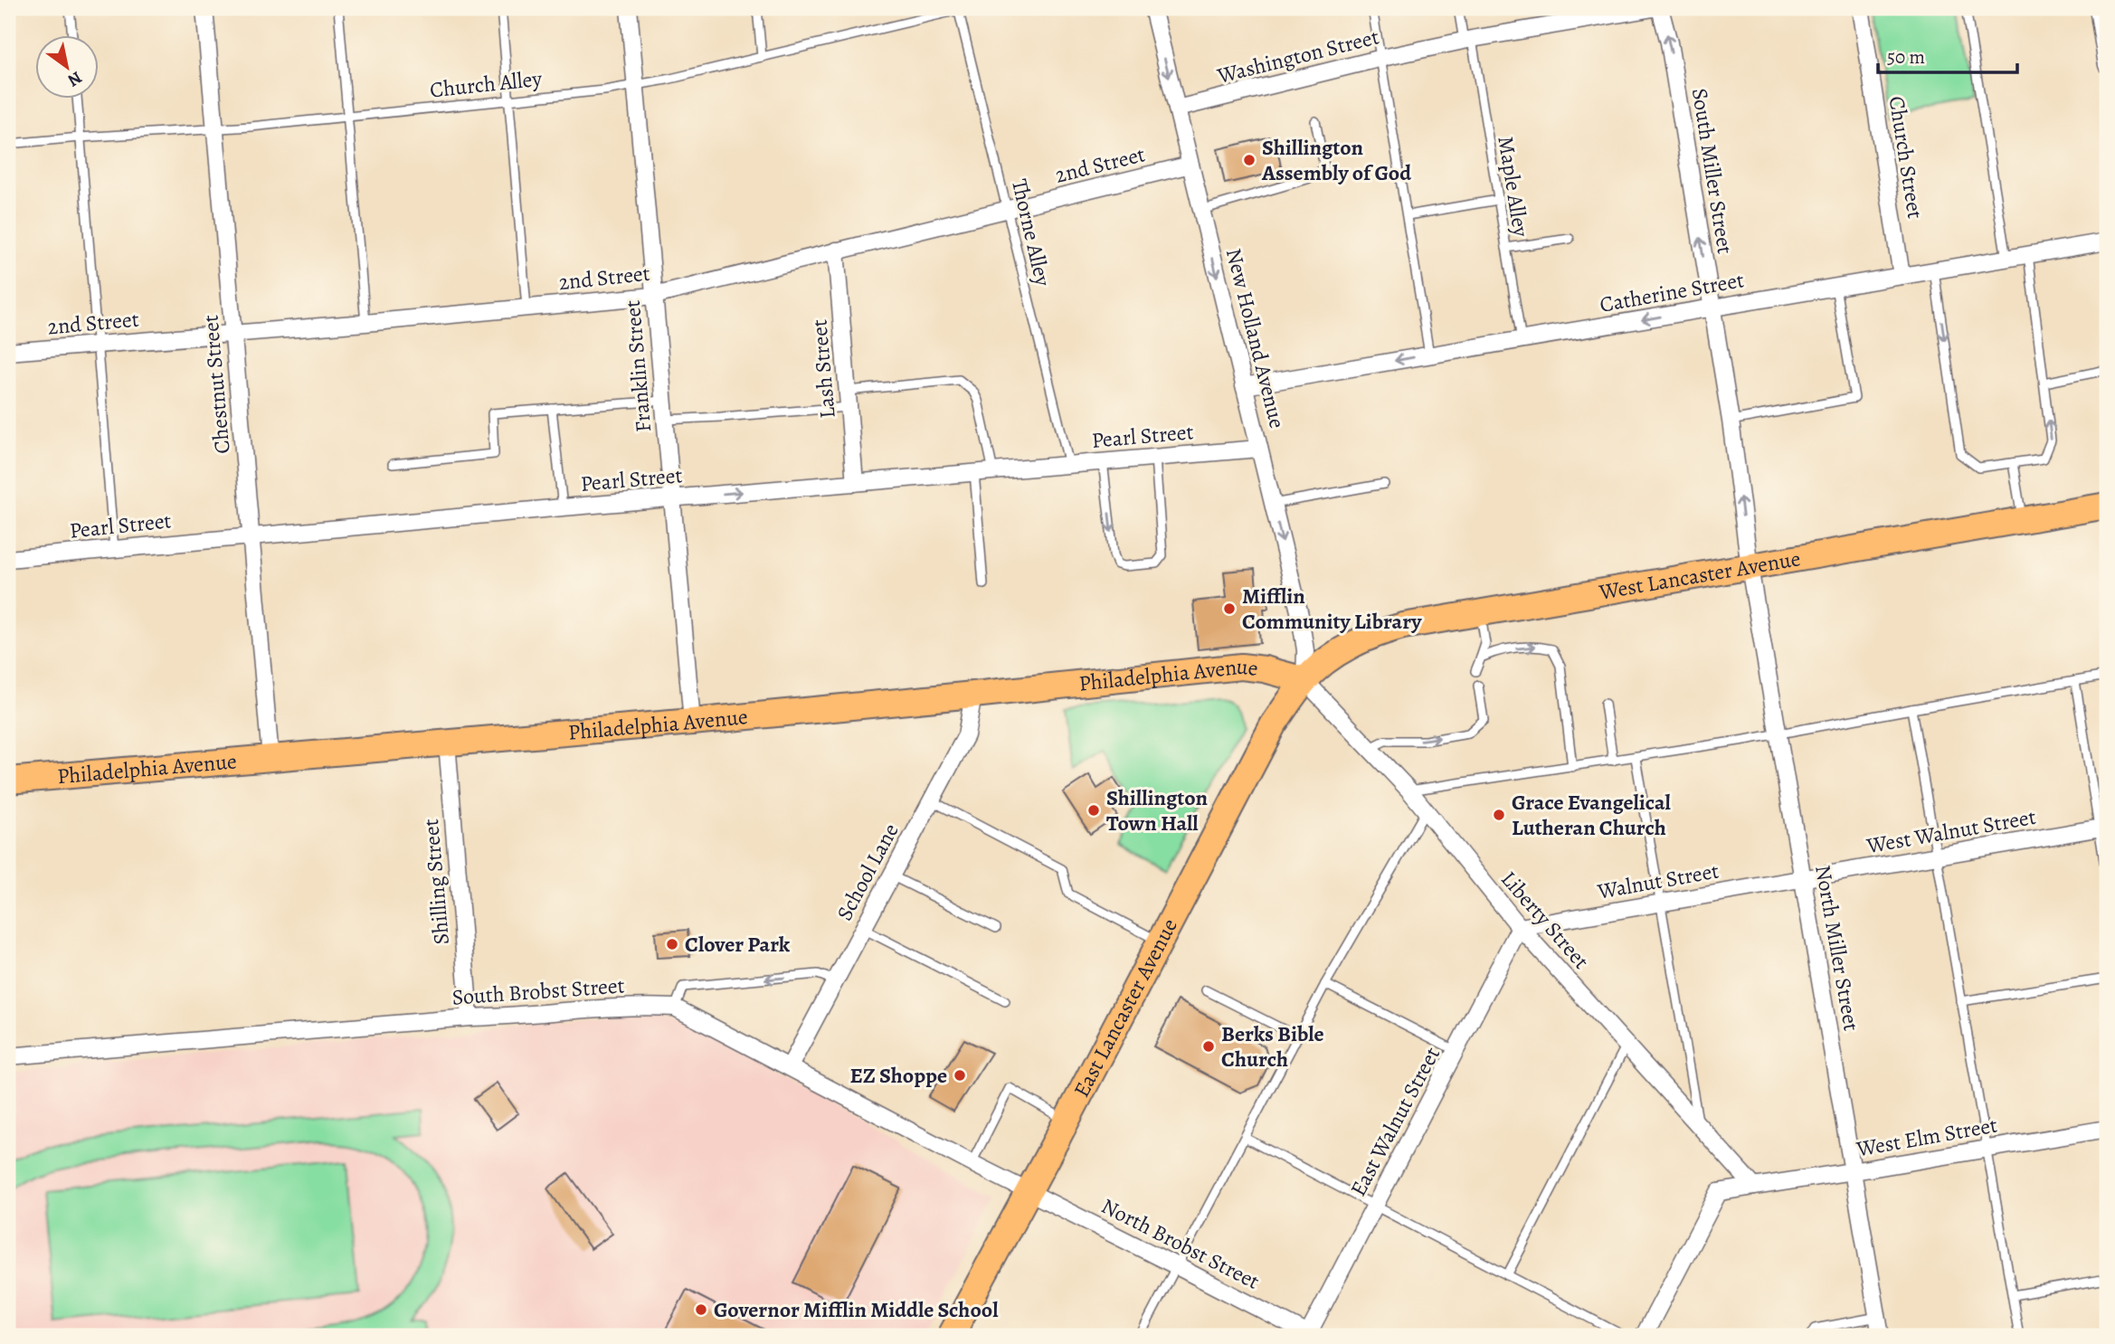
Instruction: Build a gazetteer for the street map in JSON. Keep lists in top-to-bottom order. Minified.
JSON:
{"streets":{"main road":["West Lancaster Avenue","Philadelphia Avenue","East Lancaster Avenue"],"street":["Washington Street","Church Street","2nd Street","South Miller Street","Catherine Street","New Holland Avenue","Franklin Street","Lash Street","Chestnut Street","Pearl Street","West Walnut Street","School Lane","Walnut Street","Shilling Street","Liberty Street","North Miller Street","South Brobst Street","East Walnut Street","West Elm Street","North Brobst Street"],"lane":["Church Alley","Maple Alley","Thorne Alley"]},"crossings":[["Washington Street","Maple Alley"],["Washington Street","New Holland Avenue"],["Church Alley","Thorne Alley"],["Church Alley","Franklin Street"],["Church Alley","Chestnut Street"],["Church Street","Catherine Street"],["2nd Street","Thorne Alley"],["2nd Street","New Holland Avenue"],["2nd Street","Franklin Street"],["2nd Street","Lash Street"],["2nd Street","Chestnut Street"],["South Miller Street","Catherine Street"],["South Miller Street","West Lancaster Avenue"],["South Miller Street","North Miller Street"],["Maple Alley","Catherine Street"],["Thorne Alley","Pearl Street"],["Catherine Street","New Holland Avenue"],["New Holland Avenue","Pearl Street"],["New Holland Avenue","West Lancaster Avenue"],["New Holland Avenue","Philadelphia Avenue"],["New Holland Avenue","Liberty Street"],["New Holland Avenue","East Lancaster Avenue"],["Franklin Street","Pearl Street"],["Franklin Street","Philadelphia Avenue"],["Lash Street","Pearl Street"],["Chestnut Street","Pearl Street"],["Chestnut Street","Philadelphia Avenue"],["West Lancaster Avenue","Philadelphia Avenue"],["West Lancaster Avenue","Liberty Street"],["West Lancaster Avenue","North Miller Street"],["West Lancaster Avenue","East Lancaster Avenue"],["Philadelphia Avenue","School Lane"],["Philadelphia Avenue","Shilling Street"],["Philadelphia Avenue","Liberty Street"],["Philadelphia Avenue","East Lancaster Avenue"],["West Walnut Street","Walnut Street"],["West Walnut Street","North Miller Street"],["School Lane","South Brobst Street"],["Walnut Street","Liberty Street"],["Walnut Street","North Miller Street"],["Walnut Street","East Walnut Street"],["Shilling Street","South Brobst Street"],["Liberty Street","East Lancaster Avenue"],["Liberty Street","East Walnut Street"],["Liberty Street","West Elm Street"],["North Miller Street","West Elm Street"],["South Brobst Street","East Lancaster Avenue"],["South Brobst Street","North Brobst Street"],["East Lancaster Avenue","North Brobst Street"],["East Walnut Street","North Brobst Street"]],"one_way":["South Miller Street","Catherine Street","New Holland Avenue"],"places":["Shillington Assembly of God","Mifflin Community Library","Shillington Town Hall","Grace Evangelical Lutheran Church","Clover Park","Berks Bible Church","EZ Shoppe","Governor Mifflin Middle School"],"scale_bar":"50 m","north":"bottom right"}
